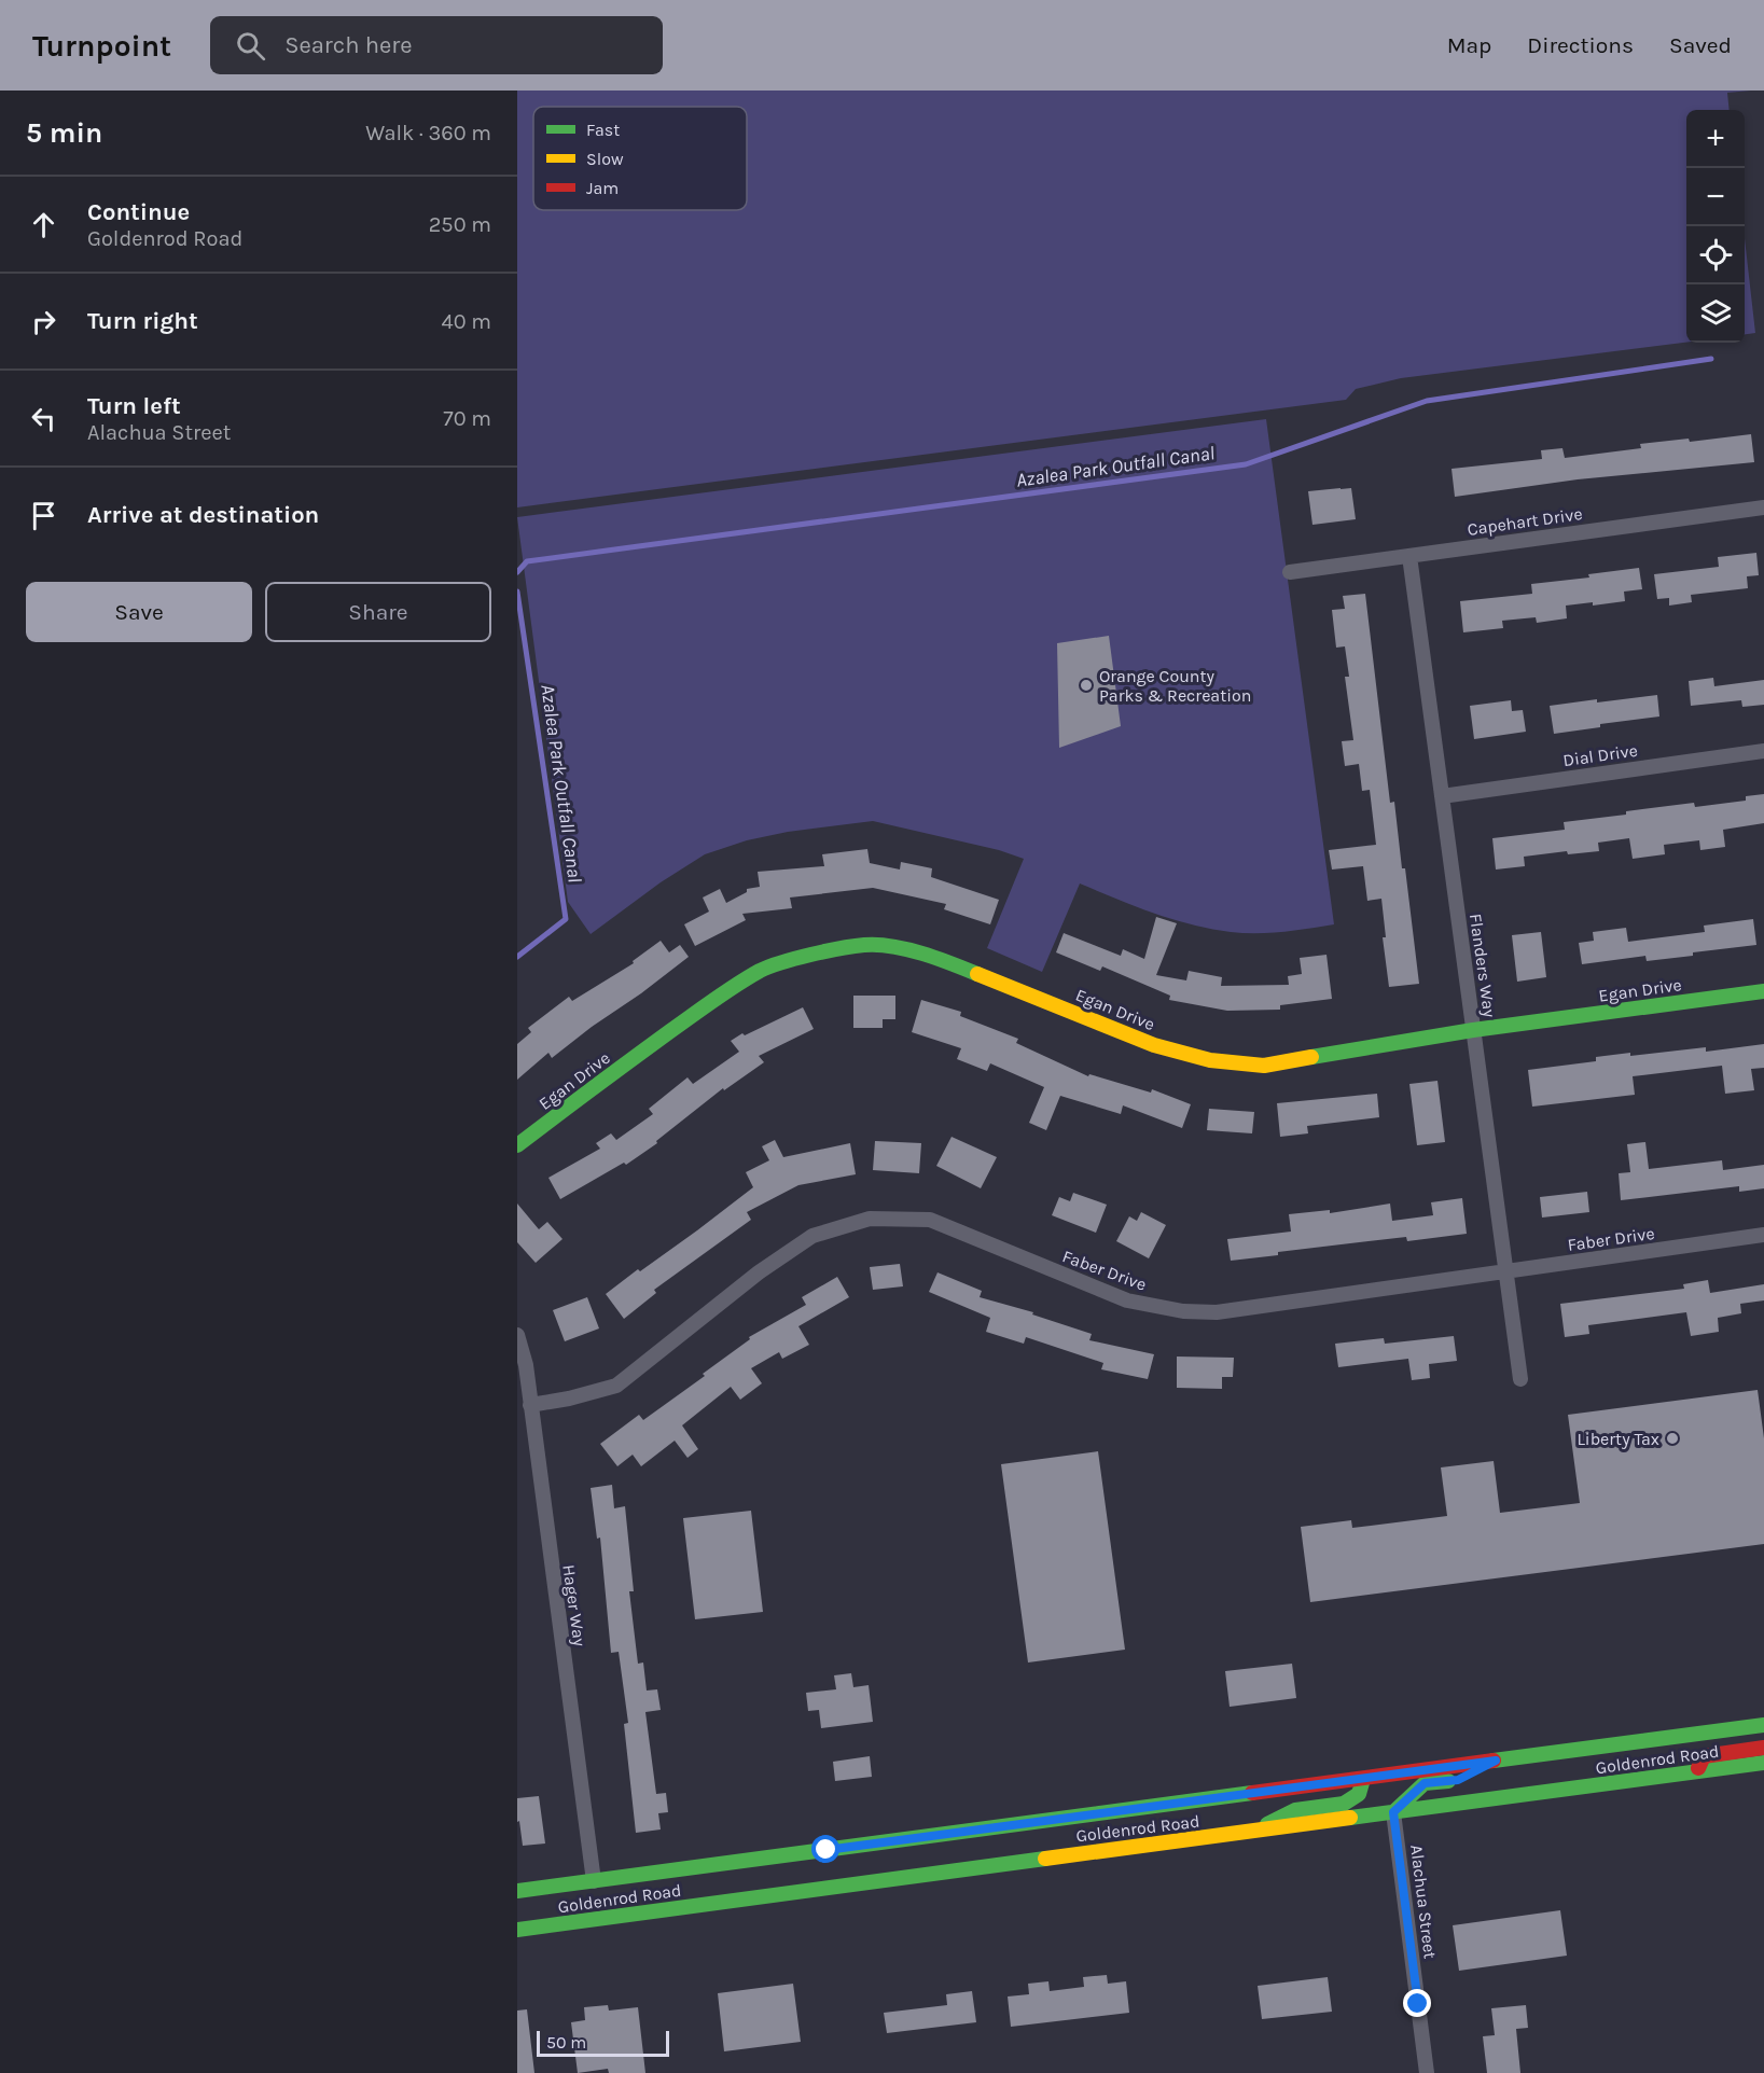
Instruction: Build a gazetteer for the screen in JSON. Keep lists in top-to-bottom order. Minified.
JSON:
{"streets":{"main road":["Egan Drive","Goldenrod Road"],"street":["Capehart Drive","Dial Drive","Flanders Way","Faber Drive","Hager Way","Alachua Street"]},"crossings":[["Capehart Drive","Flanders Way"],["Dial Drive","Flanders Way"],["Flanders Way","Egan Drive"],["Flanders Way","Faber Drive"],["Faber Drive","Hager Way"],["Hager Way","Goldenrod Road"],["Goldenrod Road","Alachua Street"]],"water":["Azalea Park Outfall Canal"],"places":["Orange County Parks & Recreation","Liberty Tax"],"legend":["Fast","Slow","Jam"],"scale_bar":"50 m","page":{"header":"Turnpoint","search":"Search here","nav":["Map","Directions","Saved"],"heading":["5 min","Walk · 360 m"],"map_buttons":["+","−"],"list":[["Continue","Goldenrod Road","250 m"],["Turn right","40 m"],["Turn left","Alachua Street","70 m"],"Arrive at destination"],"buttons":["Save","Share"],"scale":"50 m"}}
